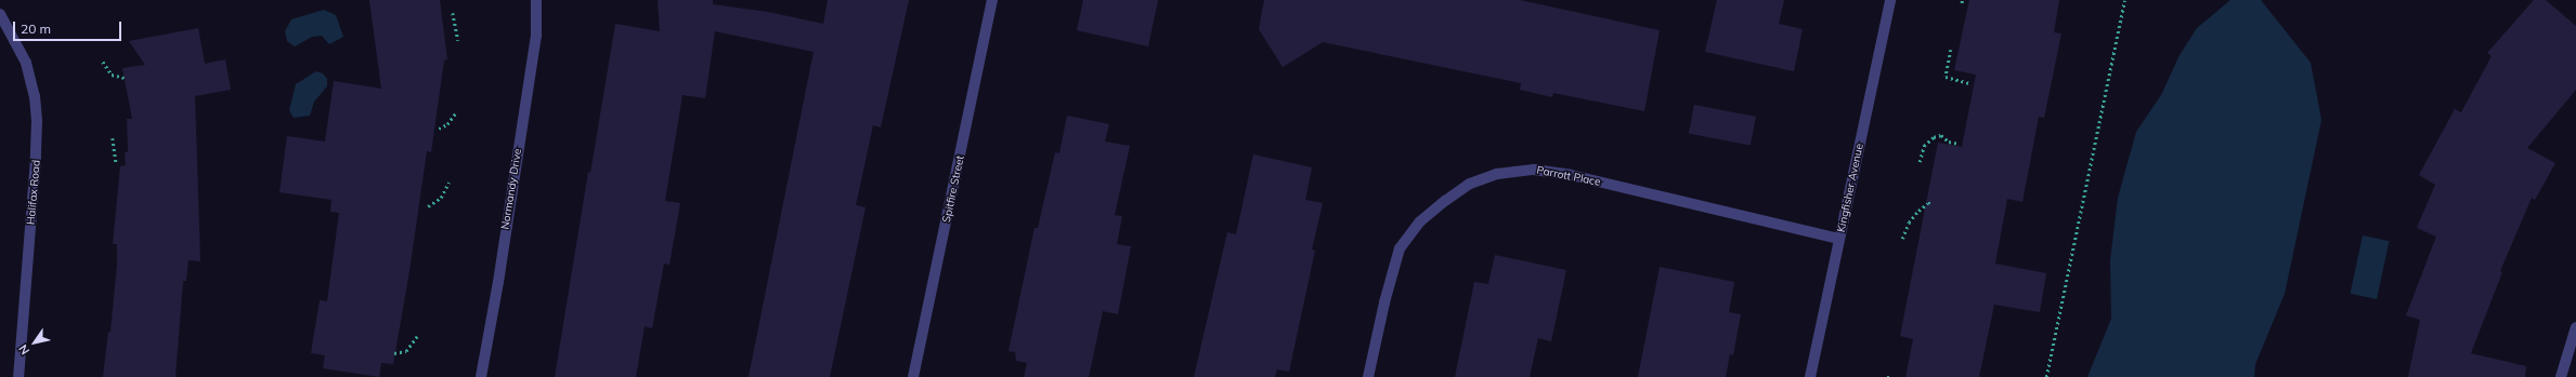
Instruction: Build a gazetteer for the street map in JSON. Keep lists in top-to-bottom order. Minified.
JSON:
{"streets":{"street":["Parrott Place","Kingfisher Avenue","Normandy Drive","Spitfire Street","Halifax Road"]},"crossings":[["Parrott Place","Kingfisher Avenue"]],"scale_bar":"20 m","north":"bottom left"}
